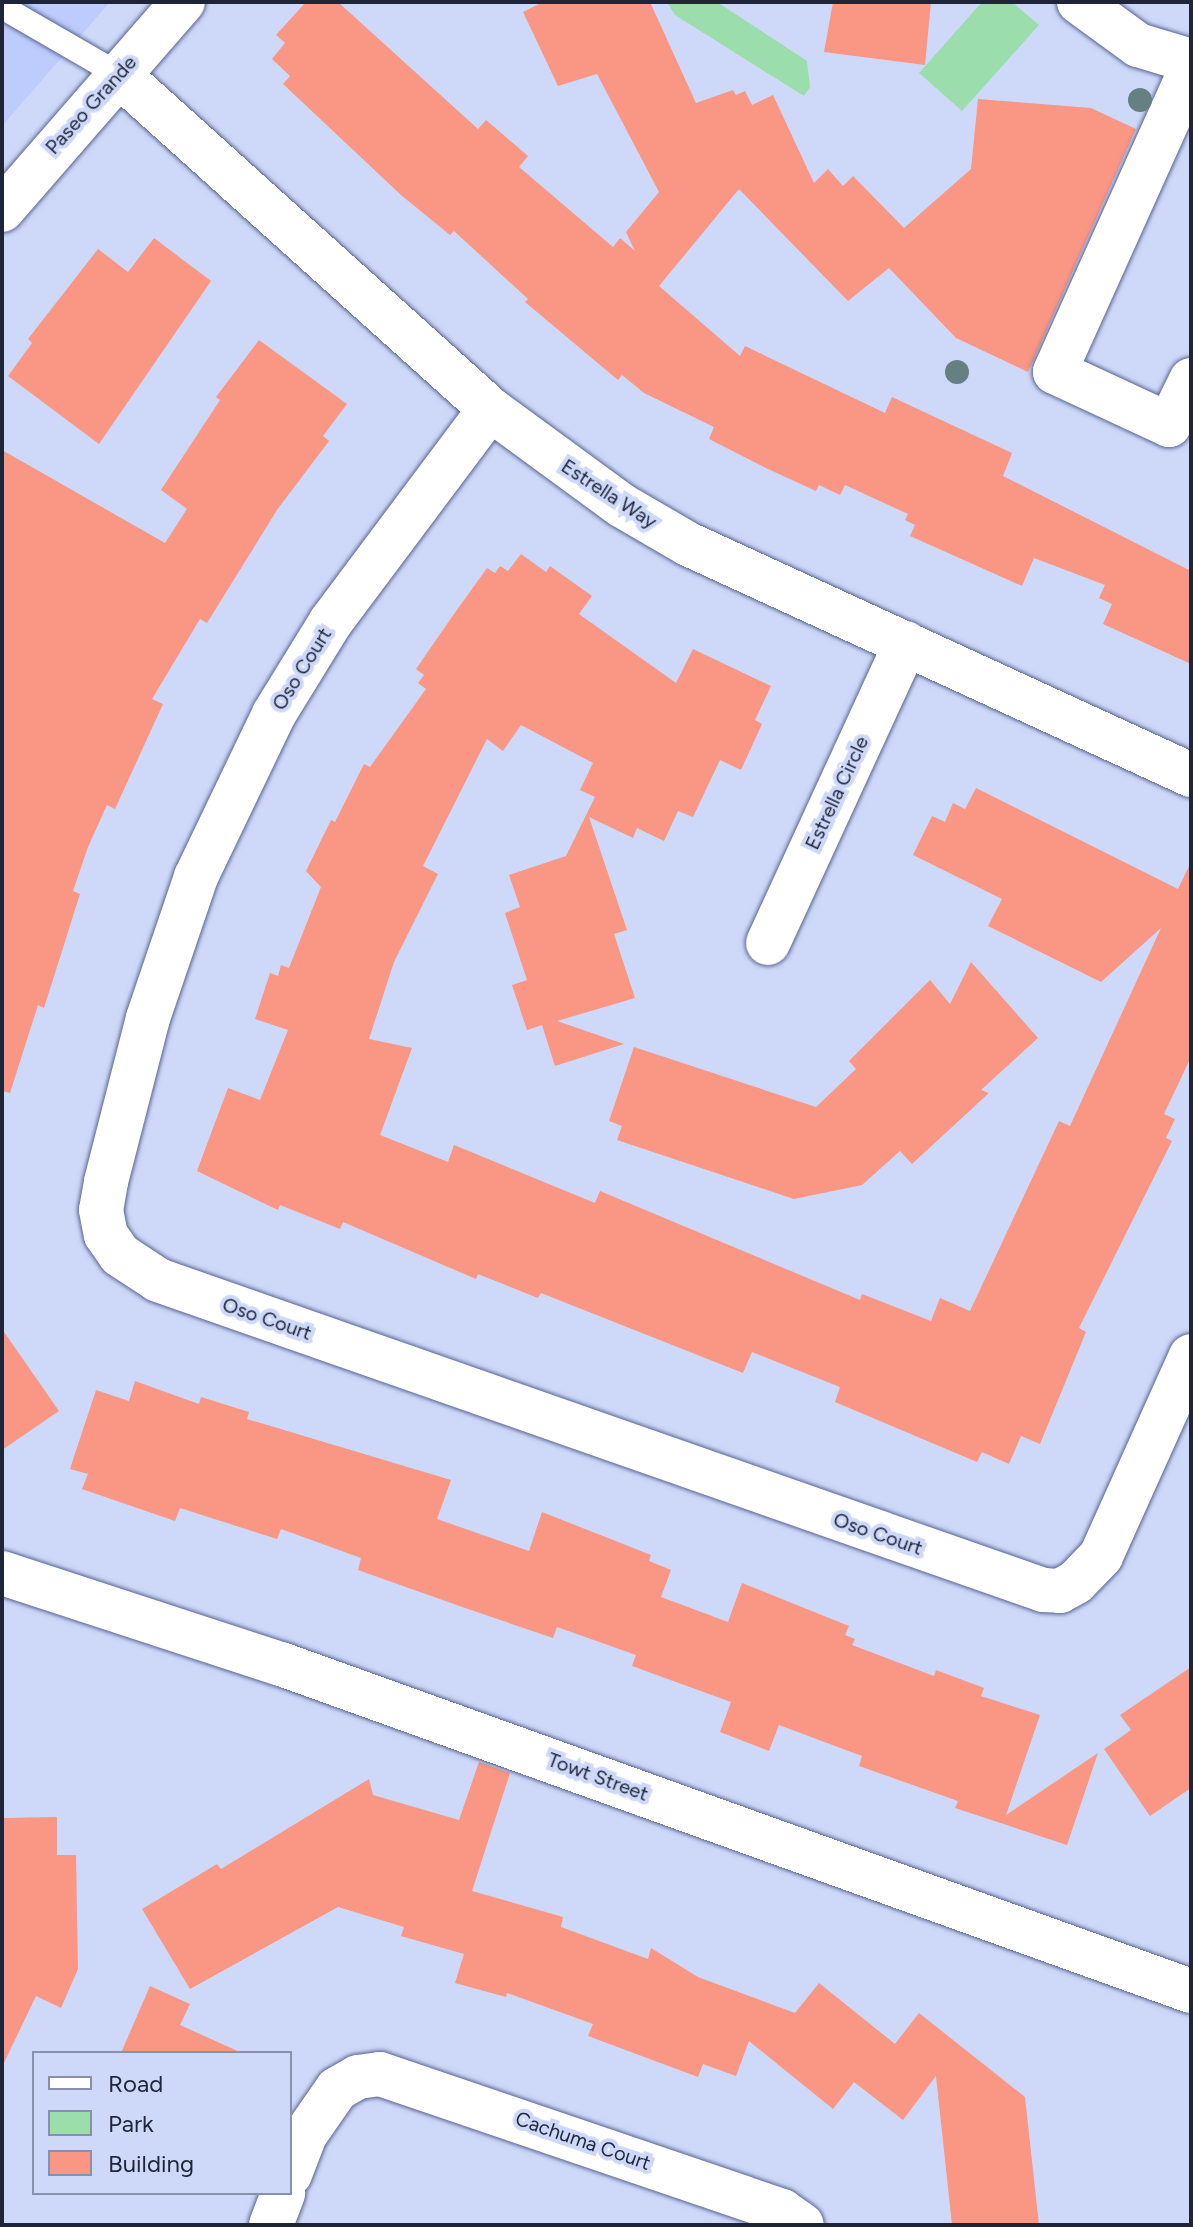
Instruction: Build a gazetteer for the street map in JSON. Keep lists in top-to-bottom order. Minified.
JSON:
{"streets":{"street":["Paseo Grande","Estrella Way","Oso Court","Estrella Circle","Towt Street","Cachuma Court"]},"crossings":[["Paseo Grande","Estrella Way"],["Estrella Way","Oso Court"],["Estrella Way","Estrella Circle"]],"legend":["Road","Park","Building"]}
